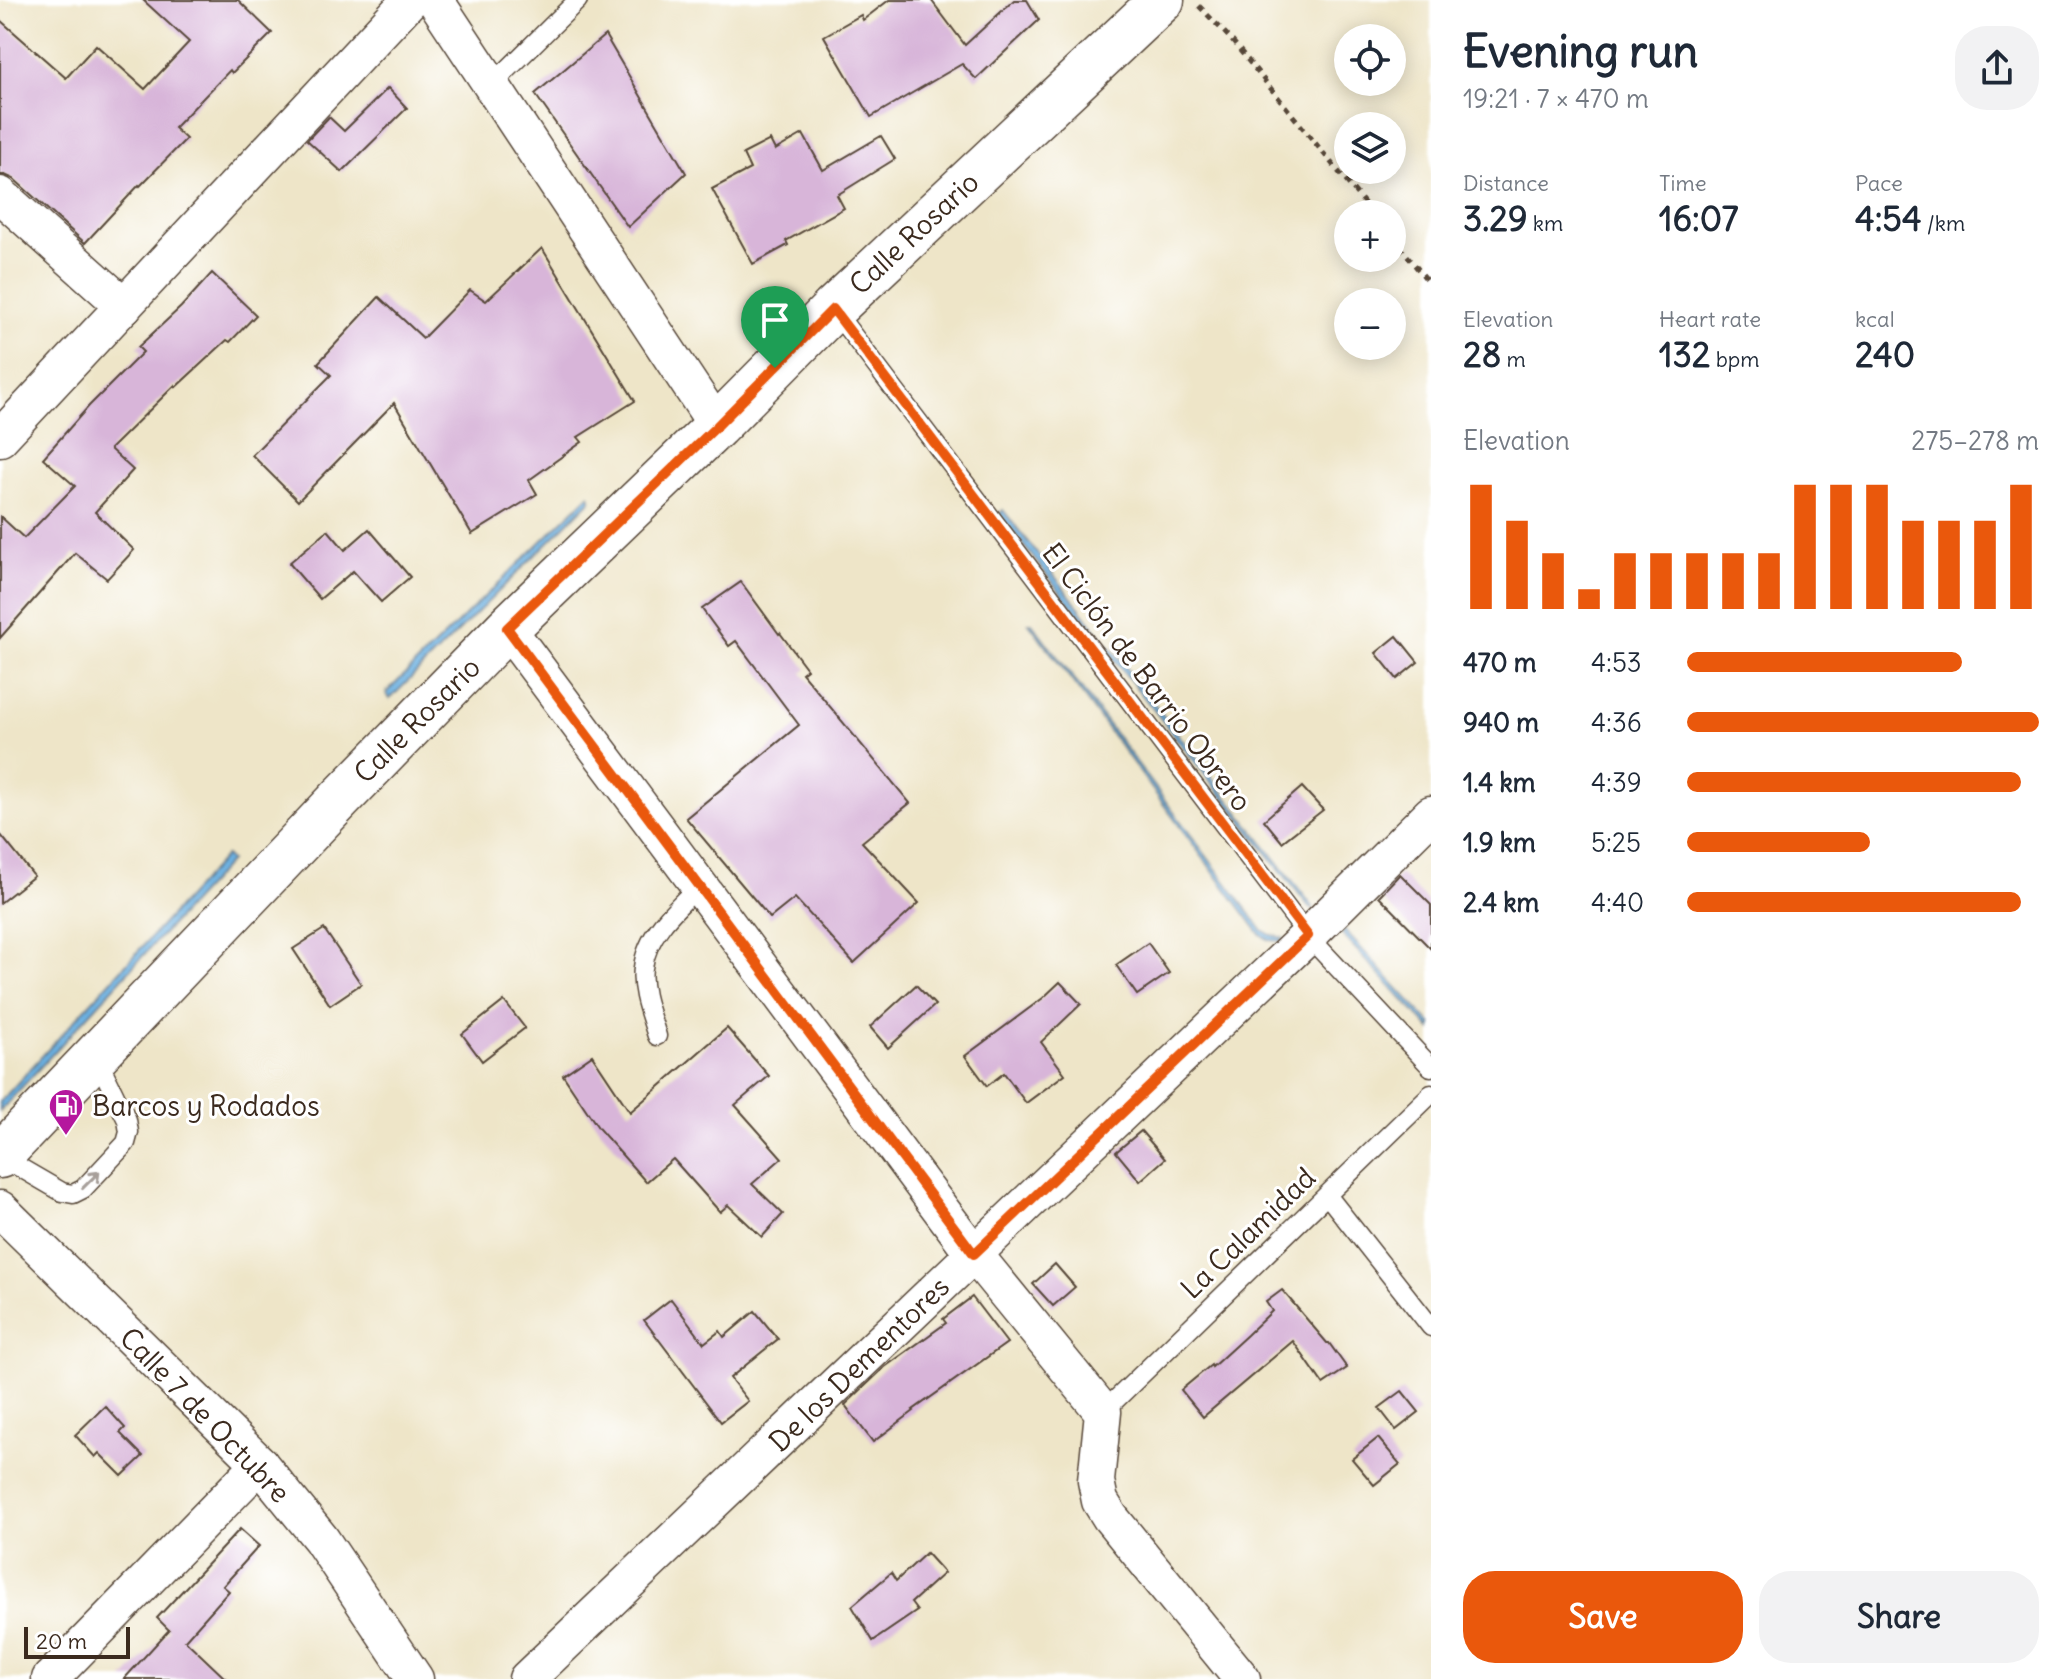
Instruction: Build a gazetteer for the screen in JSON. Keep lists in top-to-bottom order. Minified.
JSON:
{"streets":{"main road":["Calle Rosario"],"street":["De los Dementores","Calle 7 de Octubre"],"lane":["El Ciclón de Barrio Obrero","La Calamidad"]},"crossings":[["Calle Rosario","El Ciclón de Barrio Obrero"],["El Ciclón de Barrio Obrero","De los Dementores"]],"places":{"fuel station":["Barcos y Rodados"]},"scale_bar":"20 m","page":{"heading":["Evening run","19:21 · 7 × 470 m"],"map_buttons":["+","−"],"stats":[["Distance","3.29 km"],["Time","16:07"],["Pace","4:54 /km"],["Elevation","28 m"],["Heart rate","132 bpm"],["kcal","240"]],"chart":["Elevation","275–278 m"],"list":[{"name":"470 m","note":"4:53"},{"name":"940 m","note":"4:36"},{"name":"1.4 km","note":"4:39"},{"name":"1.9 km","note":"5:25"},{"name":"2.4 km","note":"4:40"}],"buttons":["Save","Share"],"scale":"20 m"}}
